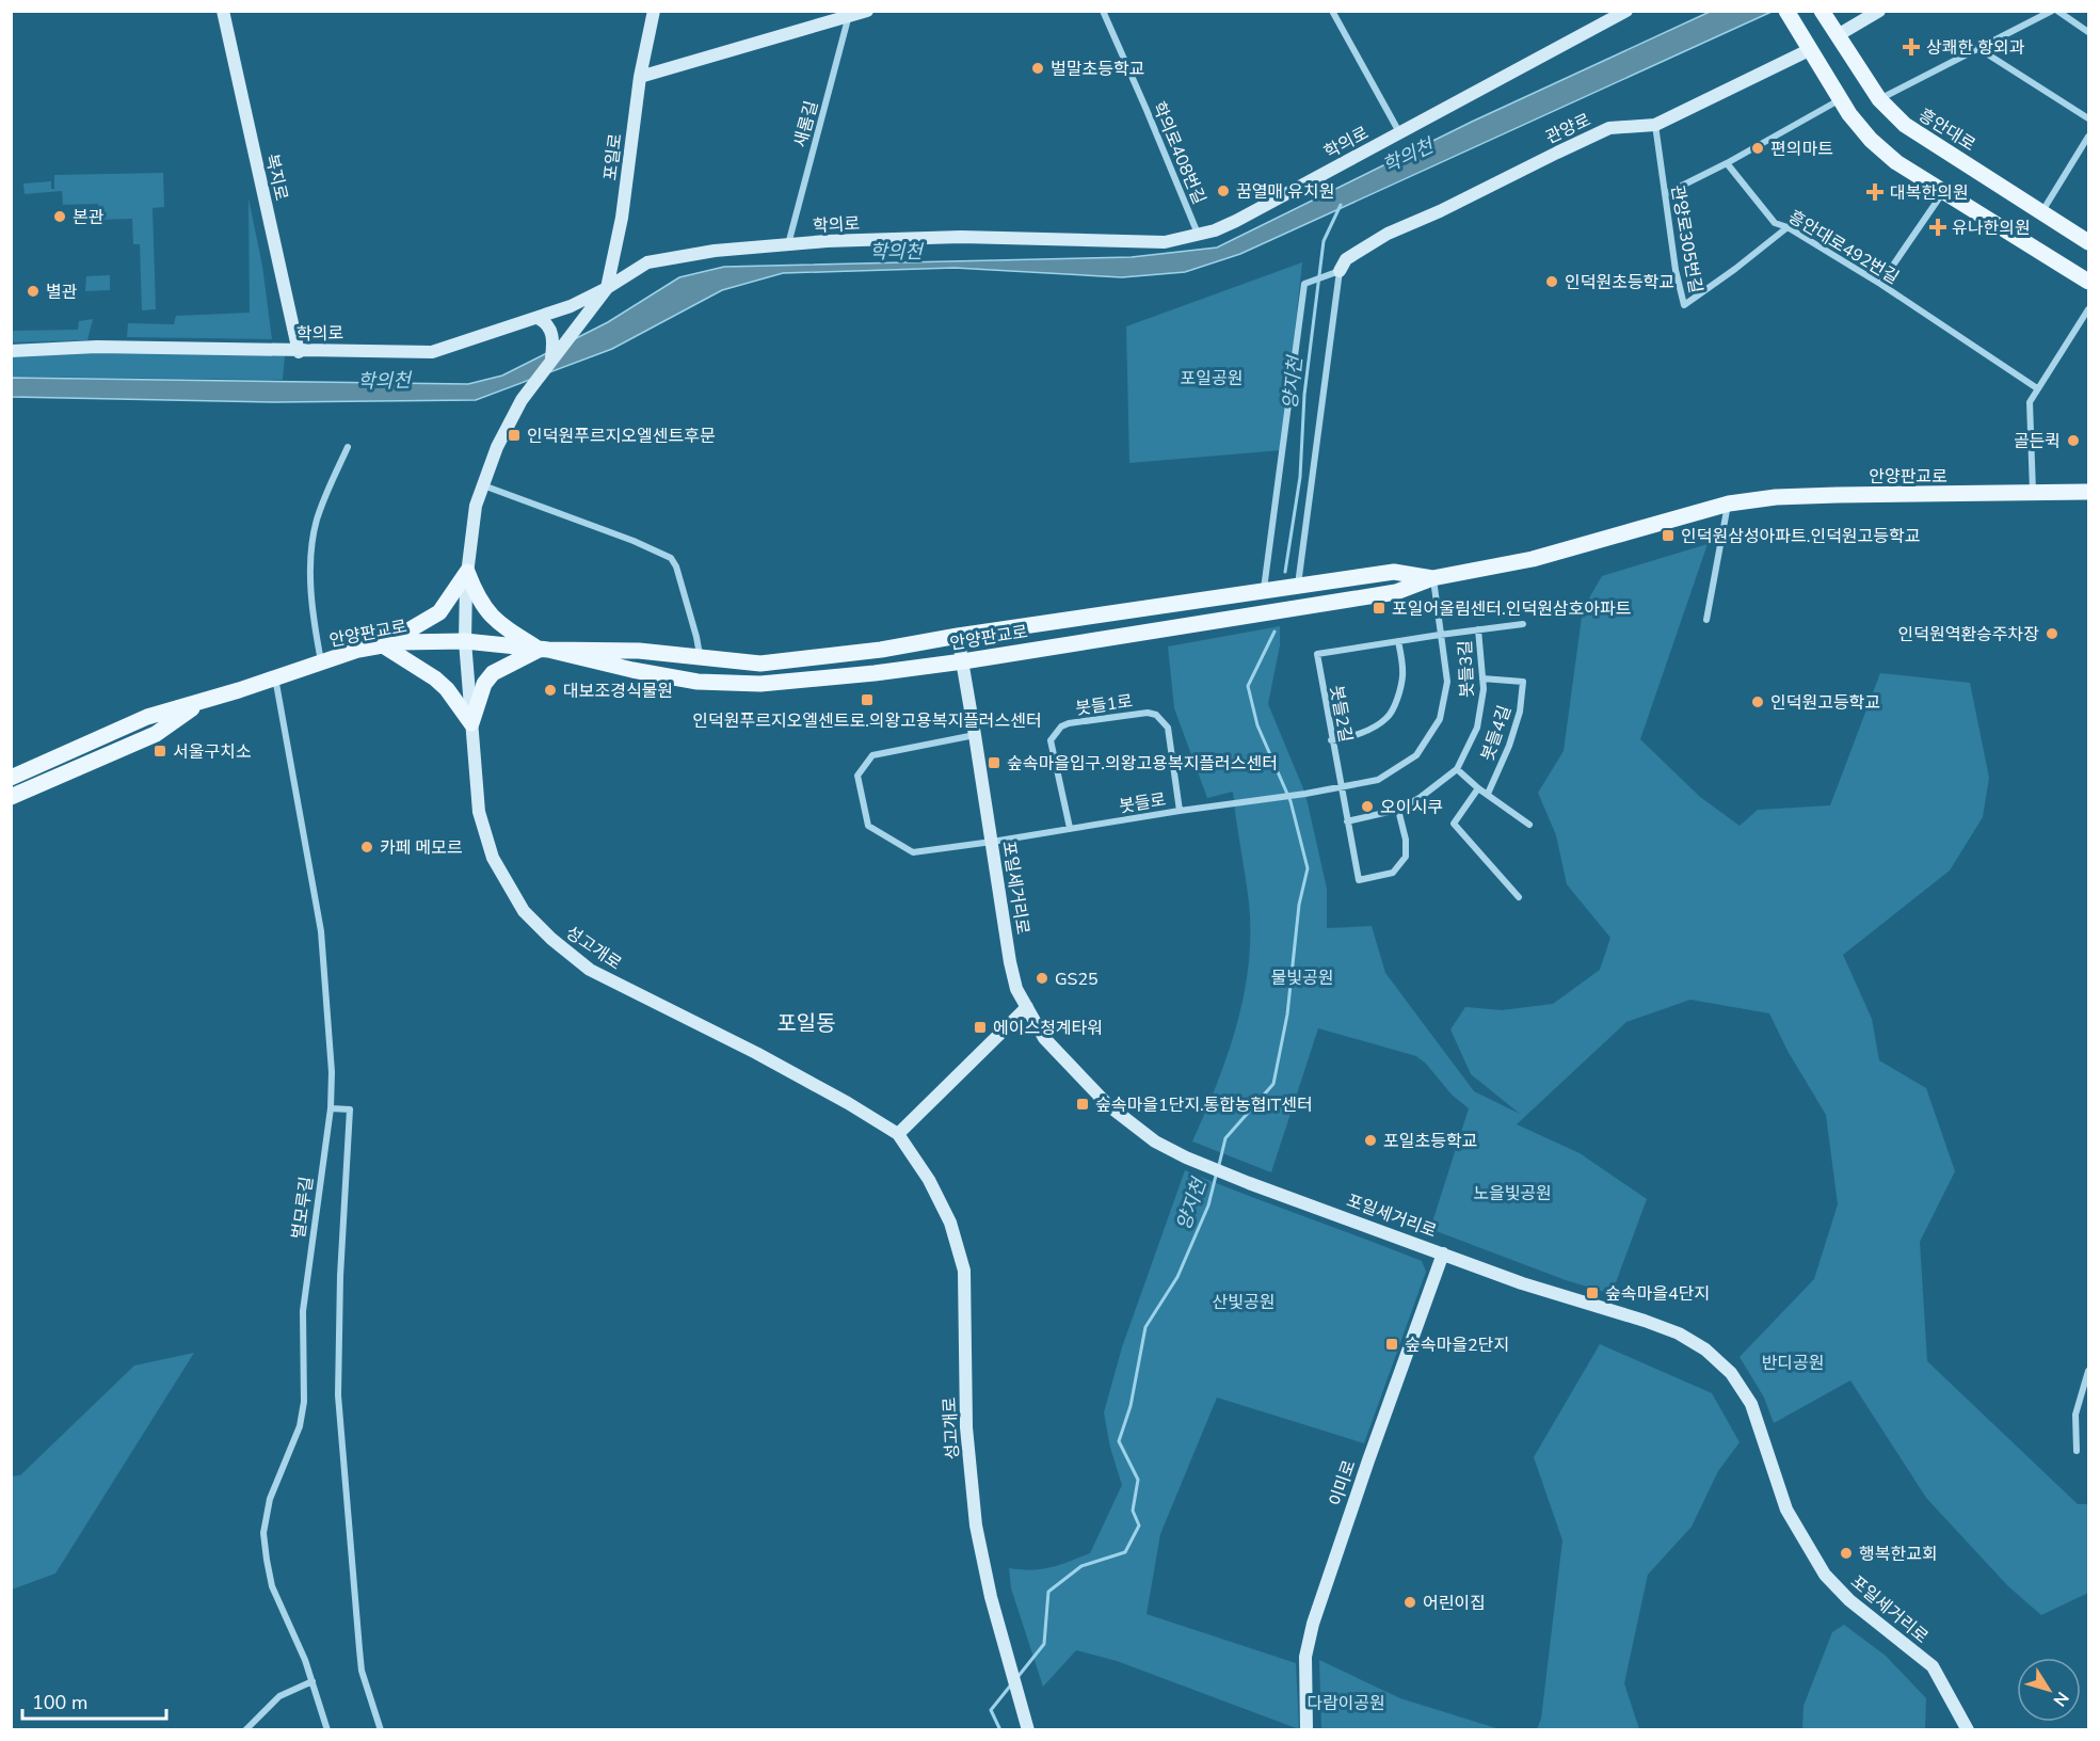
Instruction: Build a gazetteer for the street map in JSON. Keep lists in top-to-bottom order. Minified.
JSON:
{"streets":{"main road":["흥안대로","안양판교로"],"street":["새롬길","관양로","학의로","학의로408번길","포일로","복지로","관양로305번길","흥안대로492번길","봇들3길","봇들1로","봇들2길","봇들4길","봇들로","포일세거리로","성고개로","벌모루길","이미로"]},"crossings":[["새롬길","학의로"],["관양로","관양로305번길"],["학의로","학의로408번길"],["학의로","포일로"],["학의로","복지로"],["관양로305번길","흥안대로492번길"],["안양판교로","봇들로"],["안양판교로","포일세거리로"],["안양판교로","성고개로"],["안양판교로","벌모루길"],["봇들3길","봇들2길"],["봇들3길","봇들4길"],["봇들1로","봇들로"],["봇들2길","봇들로"],["봇들로","포일세거리로"],["포일세거리로","이미로"]],"districts":["포일동"],"water":["학의천","양지천"],"parks":["포일공원","물빛공원","노을빛공원","산빛공원","반디공원","다람이공원"],"places":{"health":["상쾌한 항외과","대복한의원","유나한의원"],"other":["벌말초등학교","편의마트","꿈열매 유치원","본관","인덕원초등학교","별관","골든퀵","인덕원역환승주차장","대보조경식물원","인덕원고등학교","오이시쿠","카페 메모르","GS25","포일초등학교","행복한교회","어린이집"],"transit":["인덕원푸르지오엘센트후문","인덕원삼성아파트.인덕원고등학교","포일어울림센터.인덕원삼호아파트","인덕원푸르지오엘센트로.의왕고용복지플러스센터","서울구치소","숲속마을입구.의왕고용복지플러스센터","에이스청계타워","숲속마을1단지.통합농협IT센터","숲속마을4단지","숲속마을2단지"]},"scale_bar":"100 m","north":"bottom right"}
